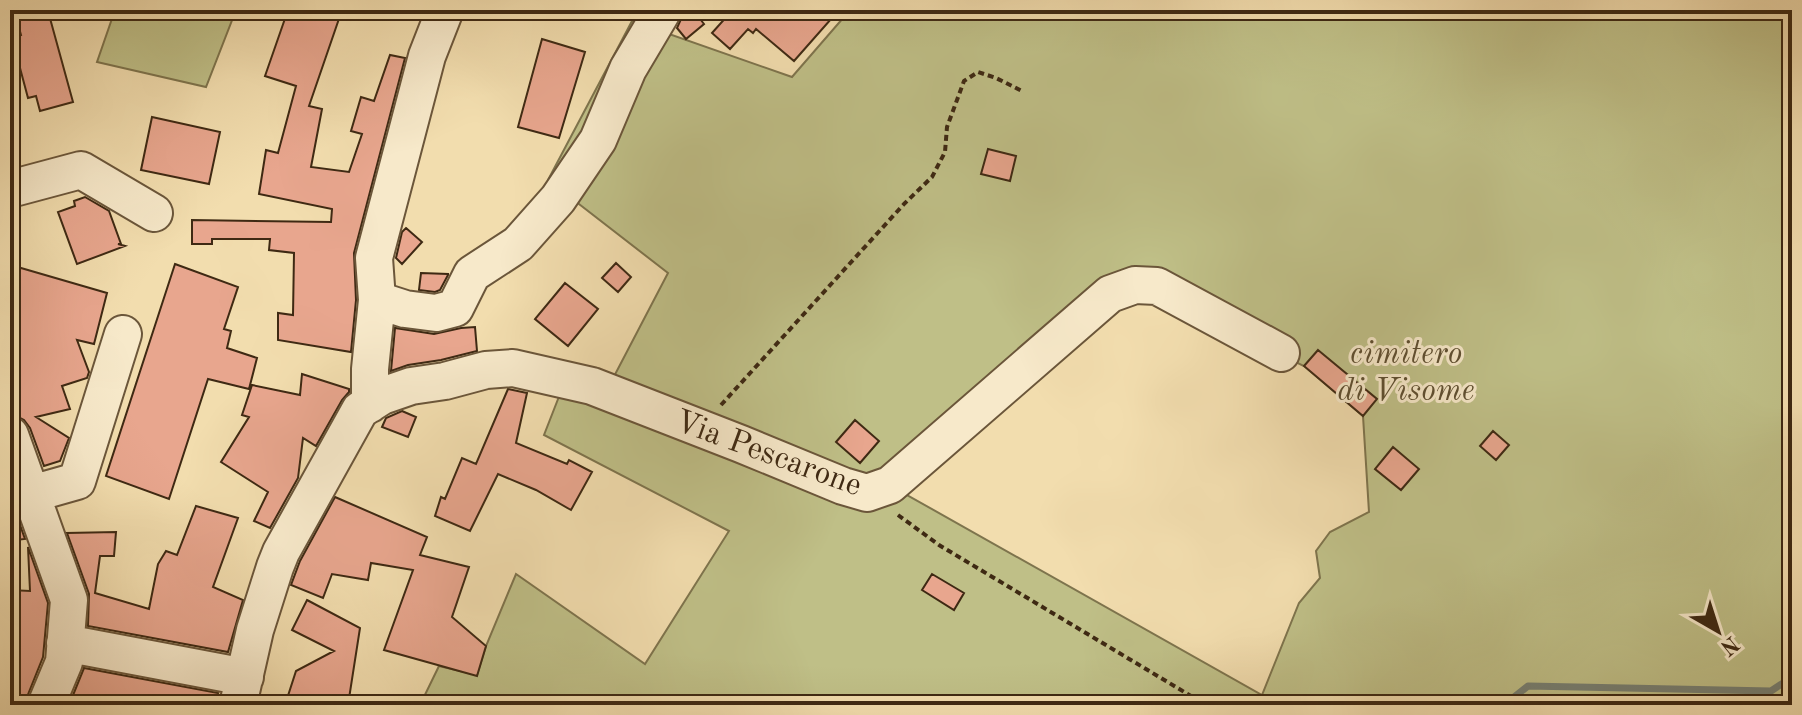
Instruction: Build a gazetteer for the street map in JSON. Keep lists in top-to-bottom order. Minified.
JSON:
{"streets":{"street":["Via Pescarone"]},"parks":["cimitero di Visome"],"north":"bottom right"}
